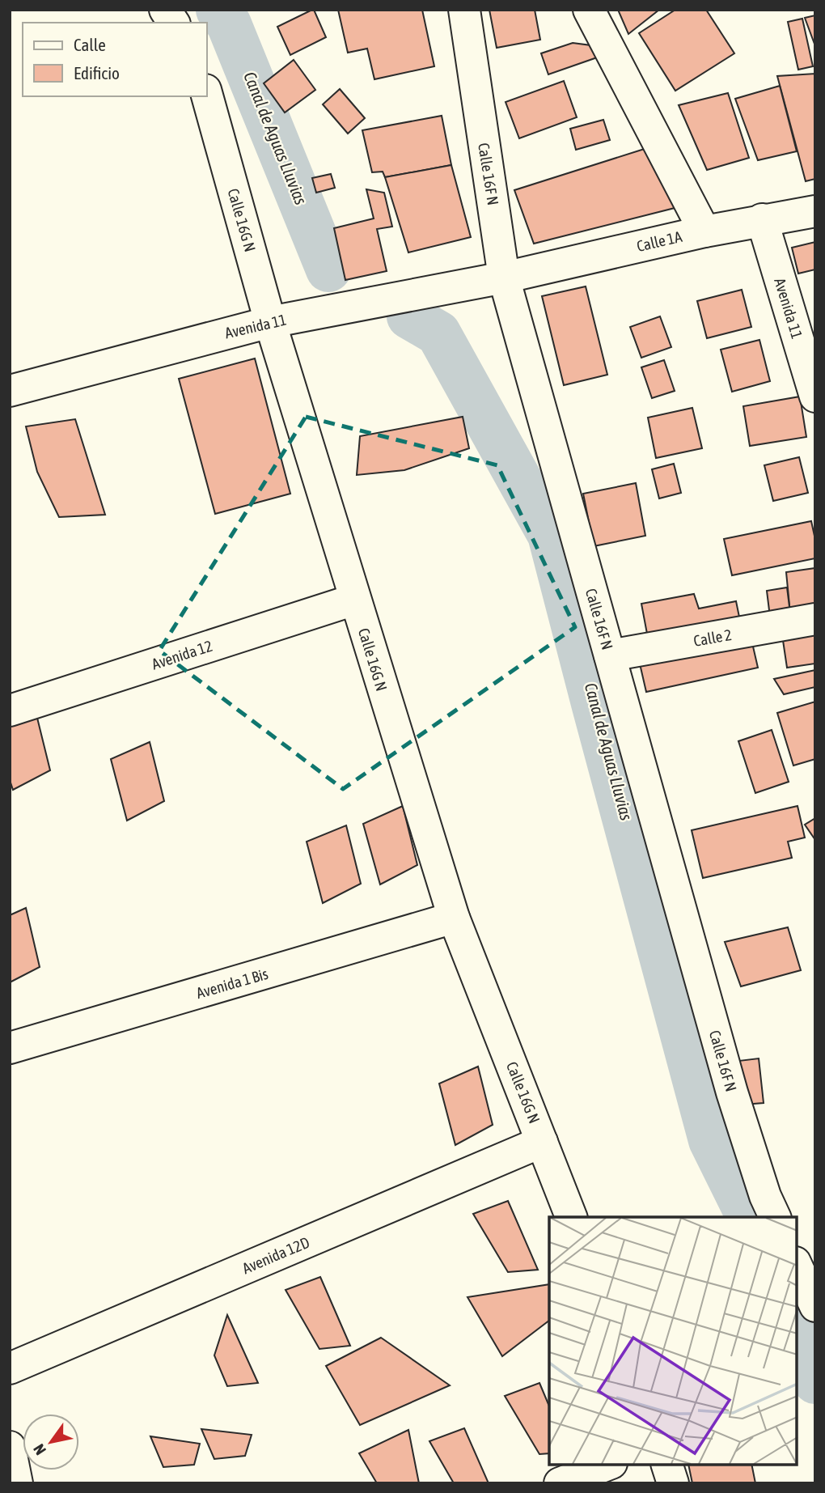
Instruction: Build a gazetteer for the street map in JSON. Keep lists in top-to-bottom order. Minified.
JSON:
{"streets":{"street":["Calle 16F N","Calle 16G N","Calle 1A","Avenida 11","Calle 2","Avenida 12","Avenida 1 Bis","Avenida 12D"]},"crossings":[["Calle 16F N","Calle 1A"],["Calle 16F N","Avenida 11"],["Calle 16F N","Calle 2"],["Calle 16G N","Avenida 11"],["Calle 16G N","Avenida 12"],["Calle 16G N","Avenida 1 Bis"],["Calle 16G N","Avenida 12D"],["Calle 1A","Avenida 11"]],"water":["Canal de Aguas Lluvias"],"legend":["Calle","Edificio"],"north":"bottom left"}
